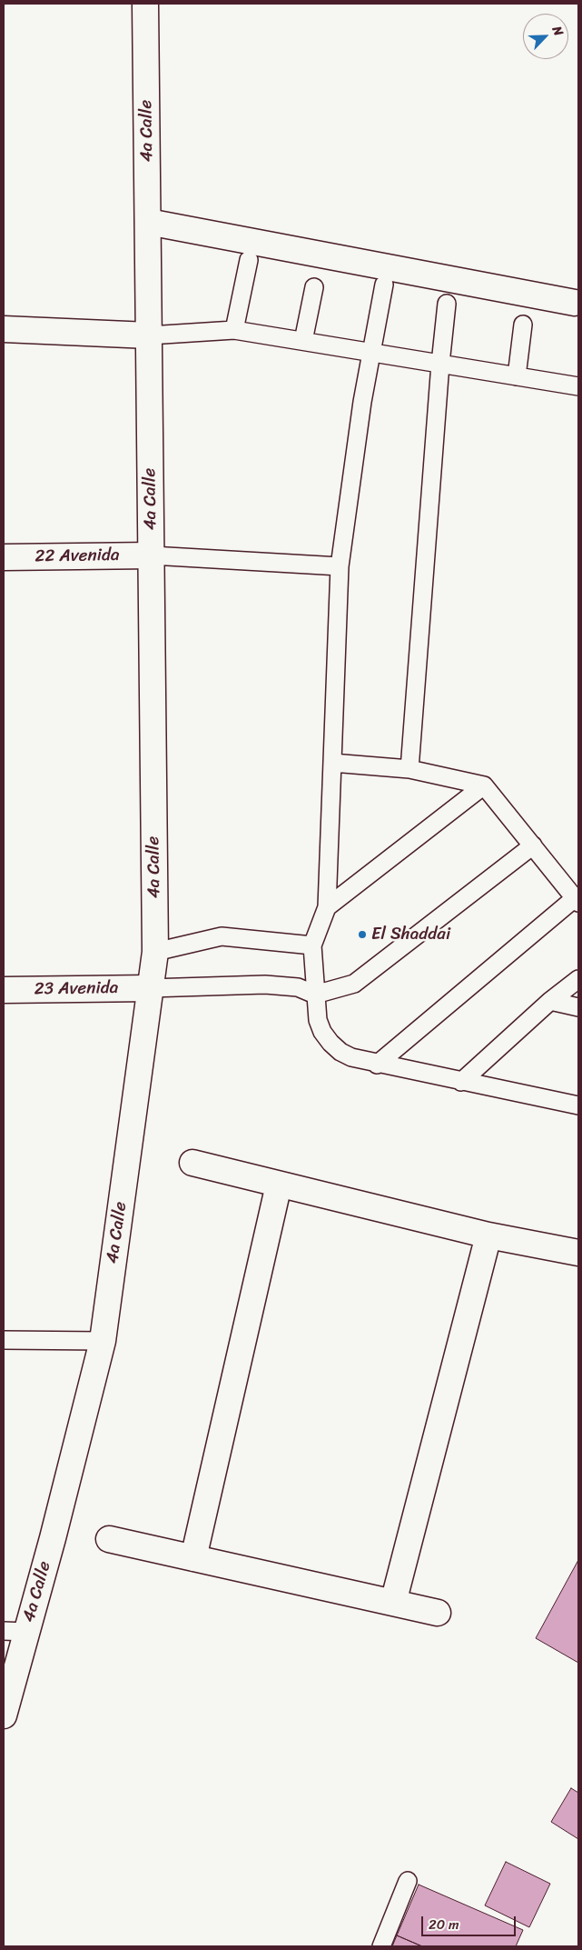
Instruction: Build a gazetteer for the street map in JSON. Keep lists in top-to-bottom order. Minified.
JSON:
{"streets":{"street":["4a Calle","22 Avenida","23 Avenida"]},"crossings":[["4a Calle","22 Avenida"],["4a Calle","23 Avenida"]],"places":["El Shaddai"],"scale_bar":"20 m","north":"top right"}
